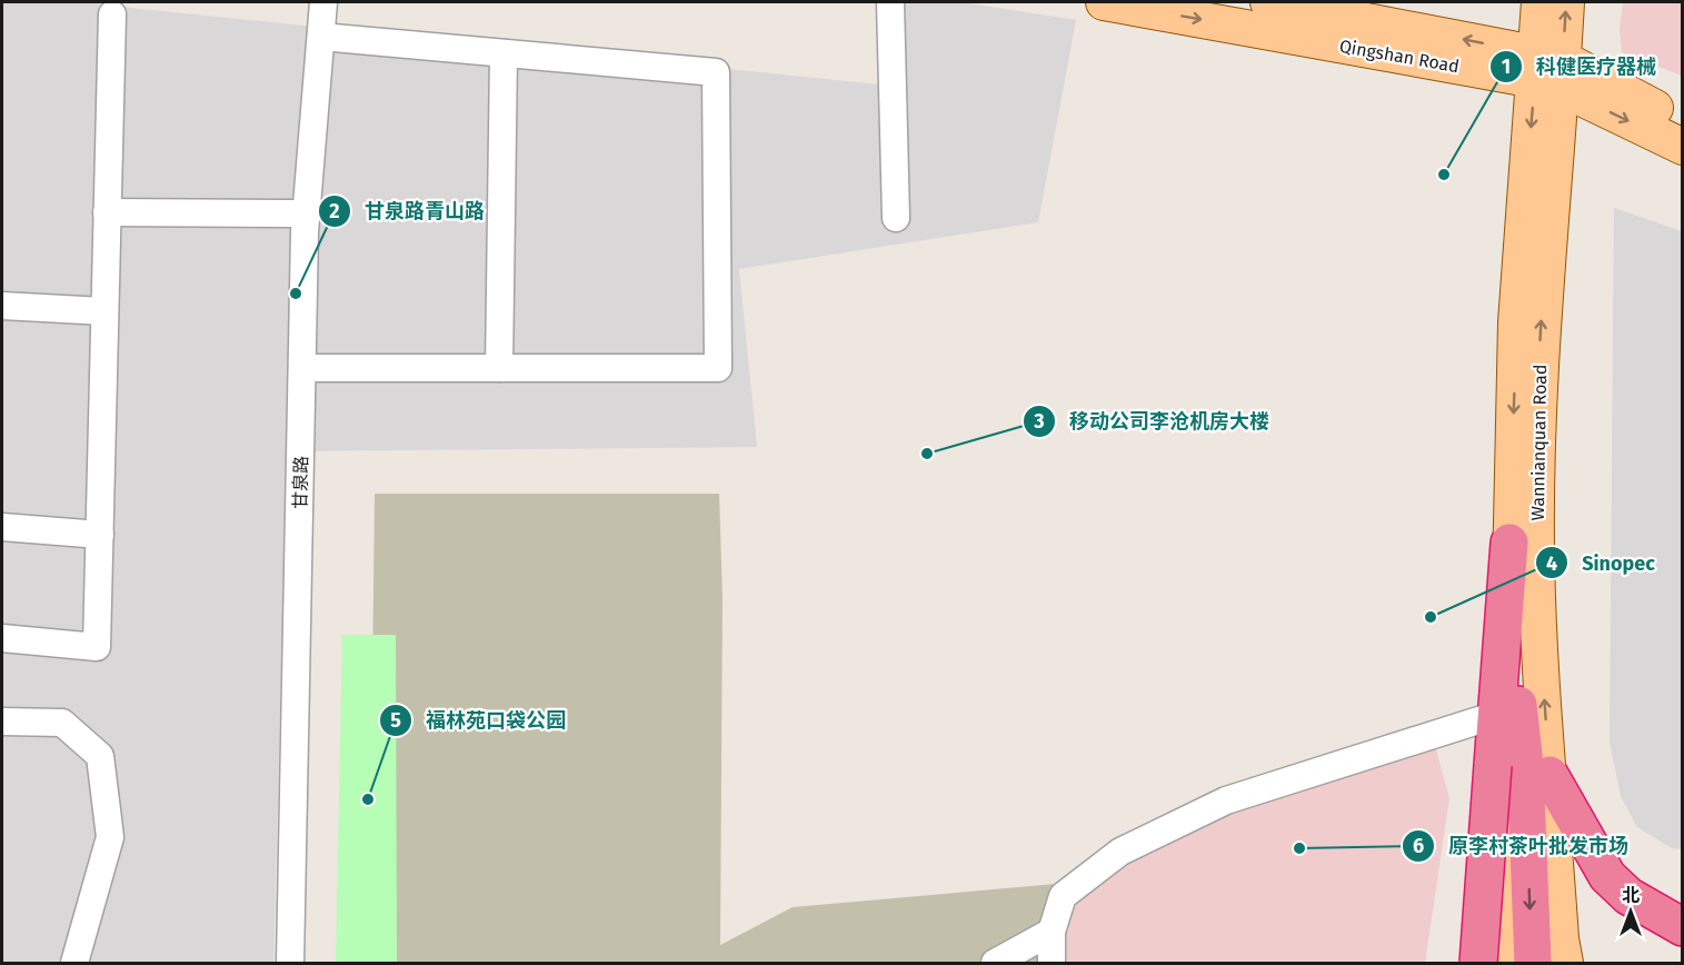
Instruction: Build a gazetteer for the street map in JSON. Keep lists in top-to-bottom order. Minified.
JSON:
{"streets":{"main road":["Qingshan Road","Wannianquan Road"],"street":["甘泉路"]},"crossings":[["Qingshan Road","Wannianquan Road"]],"places":["科健医疗器械","甘泉路青山路","移动公司李沧机房大楼","Sinopec","福林苑口袋公园","原李村茶叶批发市场"],"north":"top"}
